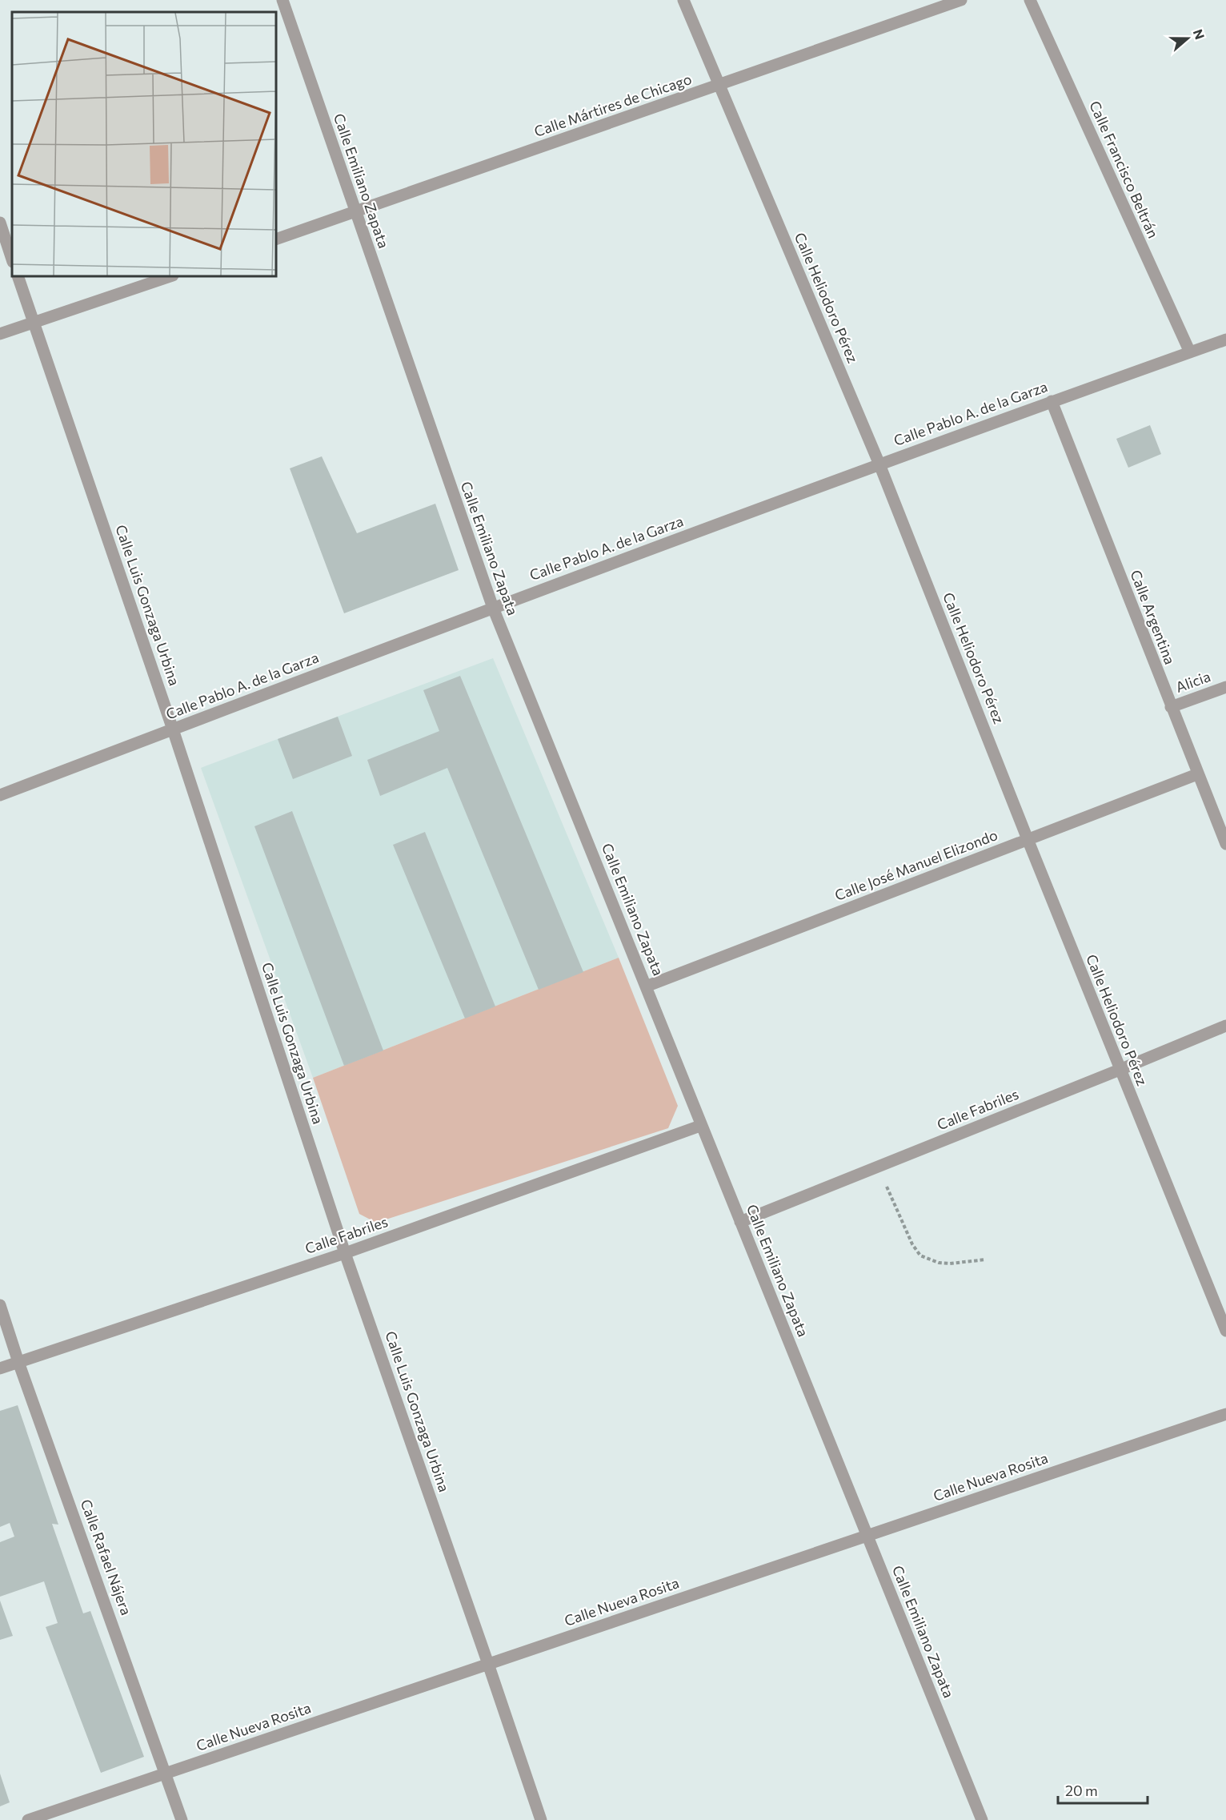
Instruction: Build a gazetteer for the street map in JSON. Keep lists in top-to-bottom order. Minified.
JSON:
{"streets":{"street":["Calle Mártires de Chicago","Calle Francisco Beltrán","Calle Emiliano Zapata","Calle Heliodoro Pérez","Calle Pablo A. de la Garza","Calle Luis Gonzaga Urbina","Calle Argentina","Alicia","Calle José Manuel Elizondo","Calle Fabriles","Calle Nueva Rosita","Calle Rafael Nájera"]},"crossings":[["Calle Mártires de Chicago","Calle Emiliano Zapata"],["Calle Mártires de Chicago","Calle Heliodoro Pérez"],["Calle Francisco Beltrán","Calle Pablo A. de la Garza"],["Calle Emiliano Zapata","Calle Pablo A. de la Garza"],["Calle Emiliano Zapata","Calle José Manuel Elizondo"],["Calle Emiliano Zapata","Calle Fabriles"],["Calle Emiliano Zapata","Calle Nueva Rosita"],["Calle Heliodoro Pérez","Calle Pablo A. de la Garza"],["Calle Heliodoro Pérez","Calle José Manuel Elizondo"],["Calle Heliodoro Pérez","Calle Fabriles"],["Calle Pablo A. de la Garza","Calle Luis Gonzaga Urbina"],["Calle Pablo A. de la Garza","Calle Argentina"],["Calle Luis Gonzaga Urbina","Calle Fabriles"],["Calle Luis Gonzaga Urbina","Calle Nueva Rosita"],["Calle Argentina","Alicia"],["Calle Argentina","Calle José Manuel Elizondo"],["Calle Fabriles","Calle Rafael Nájera"],["Calle Nueva Rosita","Calle Rafael Nájera"]],"scale_bar":"20 m","north":"right"}
